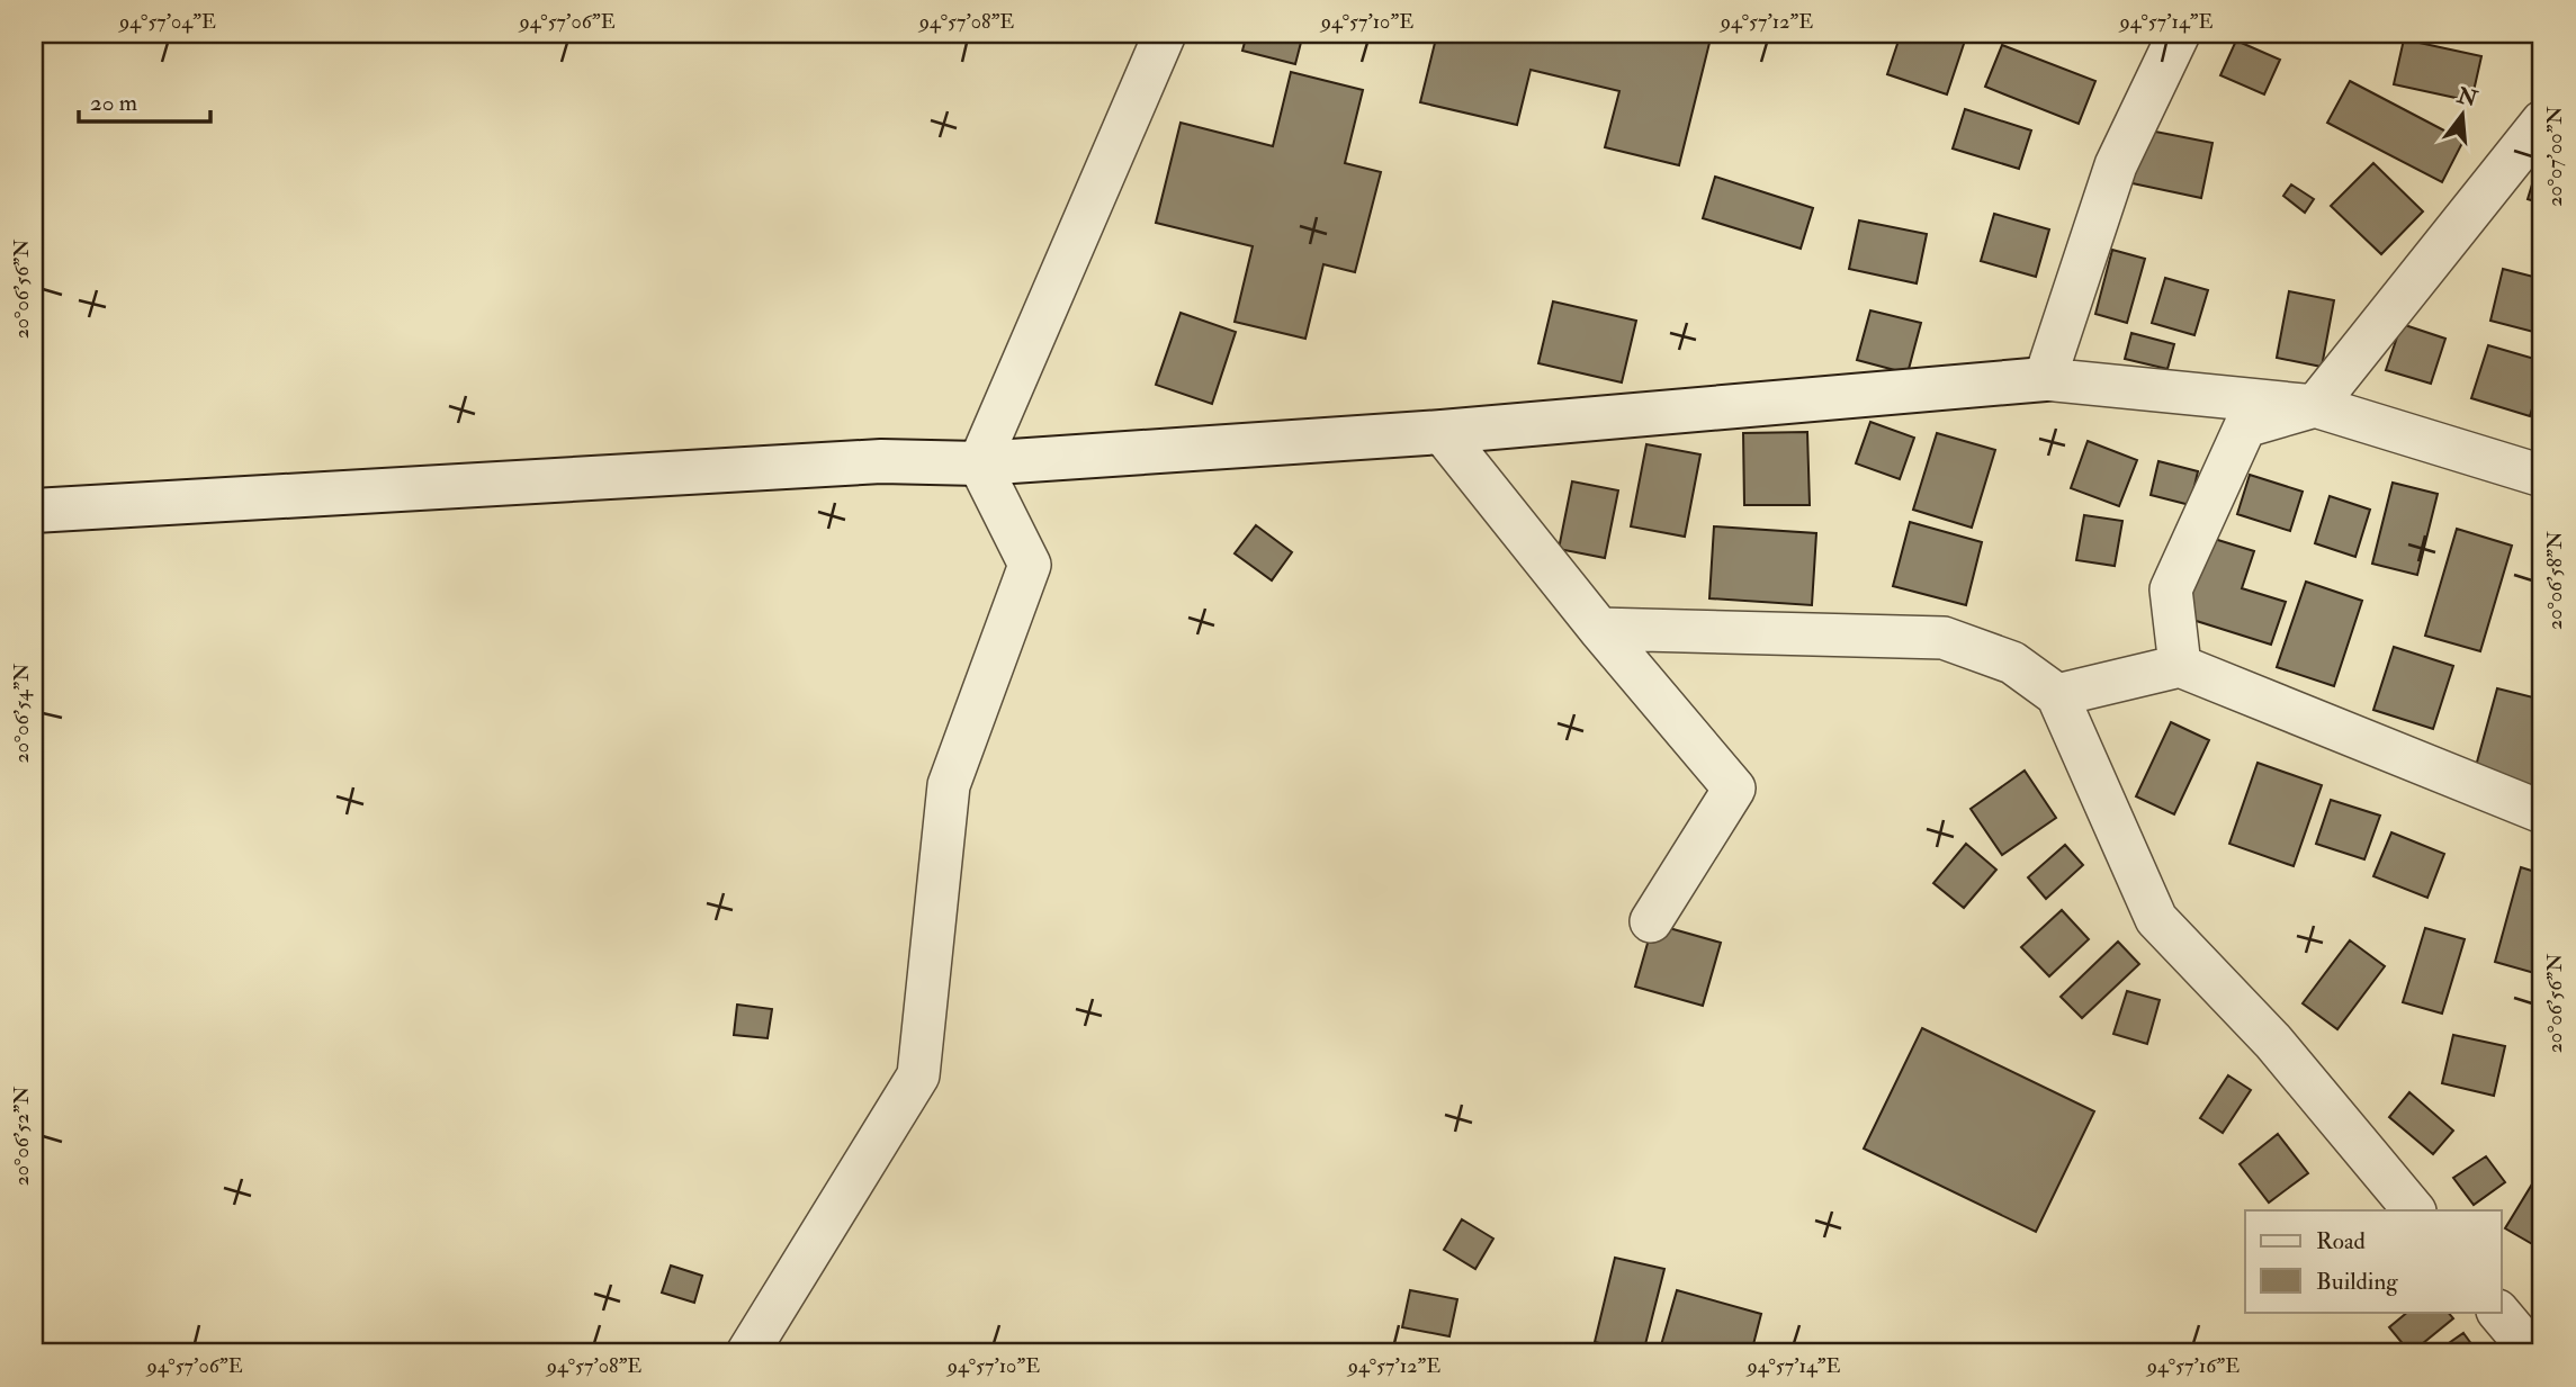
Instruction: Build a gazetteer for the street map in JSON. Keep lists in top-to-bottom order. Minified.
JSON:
{"legend":["Road","Building"],"scale_bar":"20 m","north":"top","coordinates":["94°57'04\"E","94°57'06\"E","94°57'08\"E","94°57'10\"E","94°57'12\"E","94°57'14\"E","20°07'00\"N","20°06'56\"N","20°06'58\"N","20°06'54\"N","20°06'52\"N","94°57'16\"E"]}
